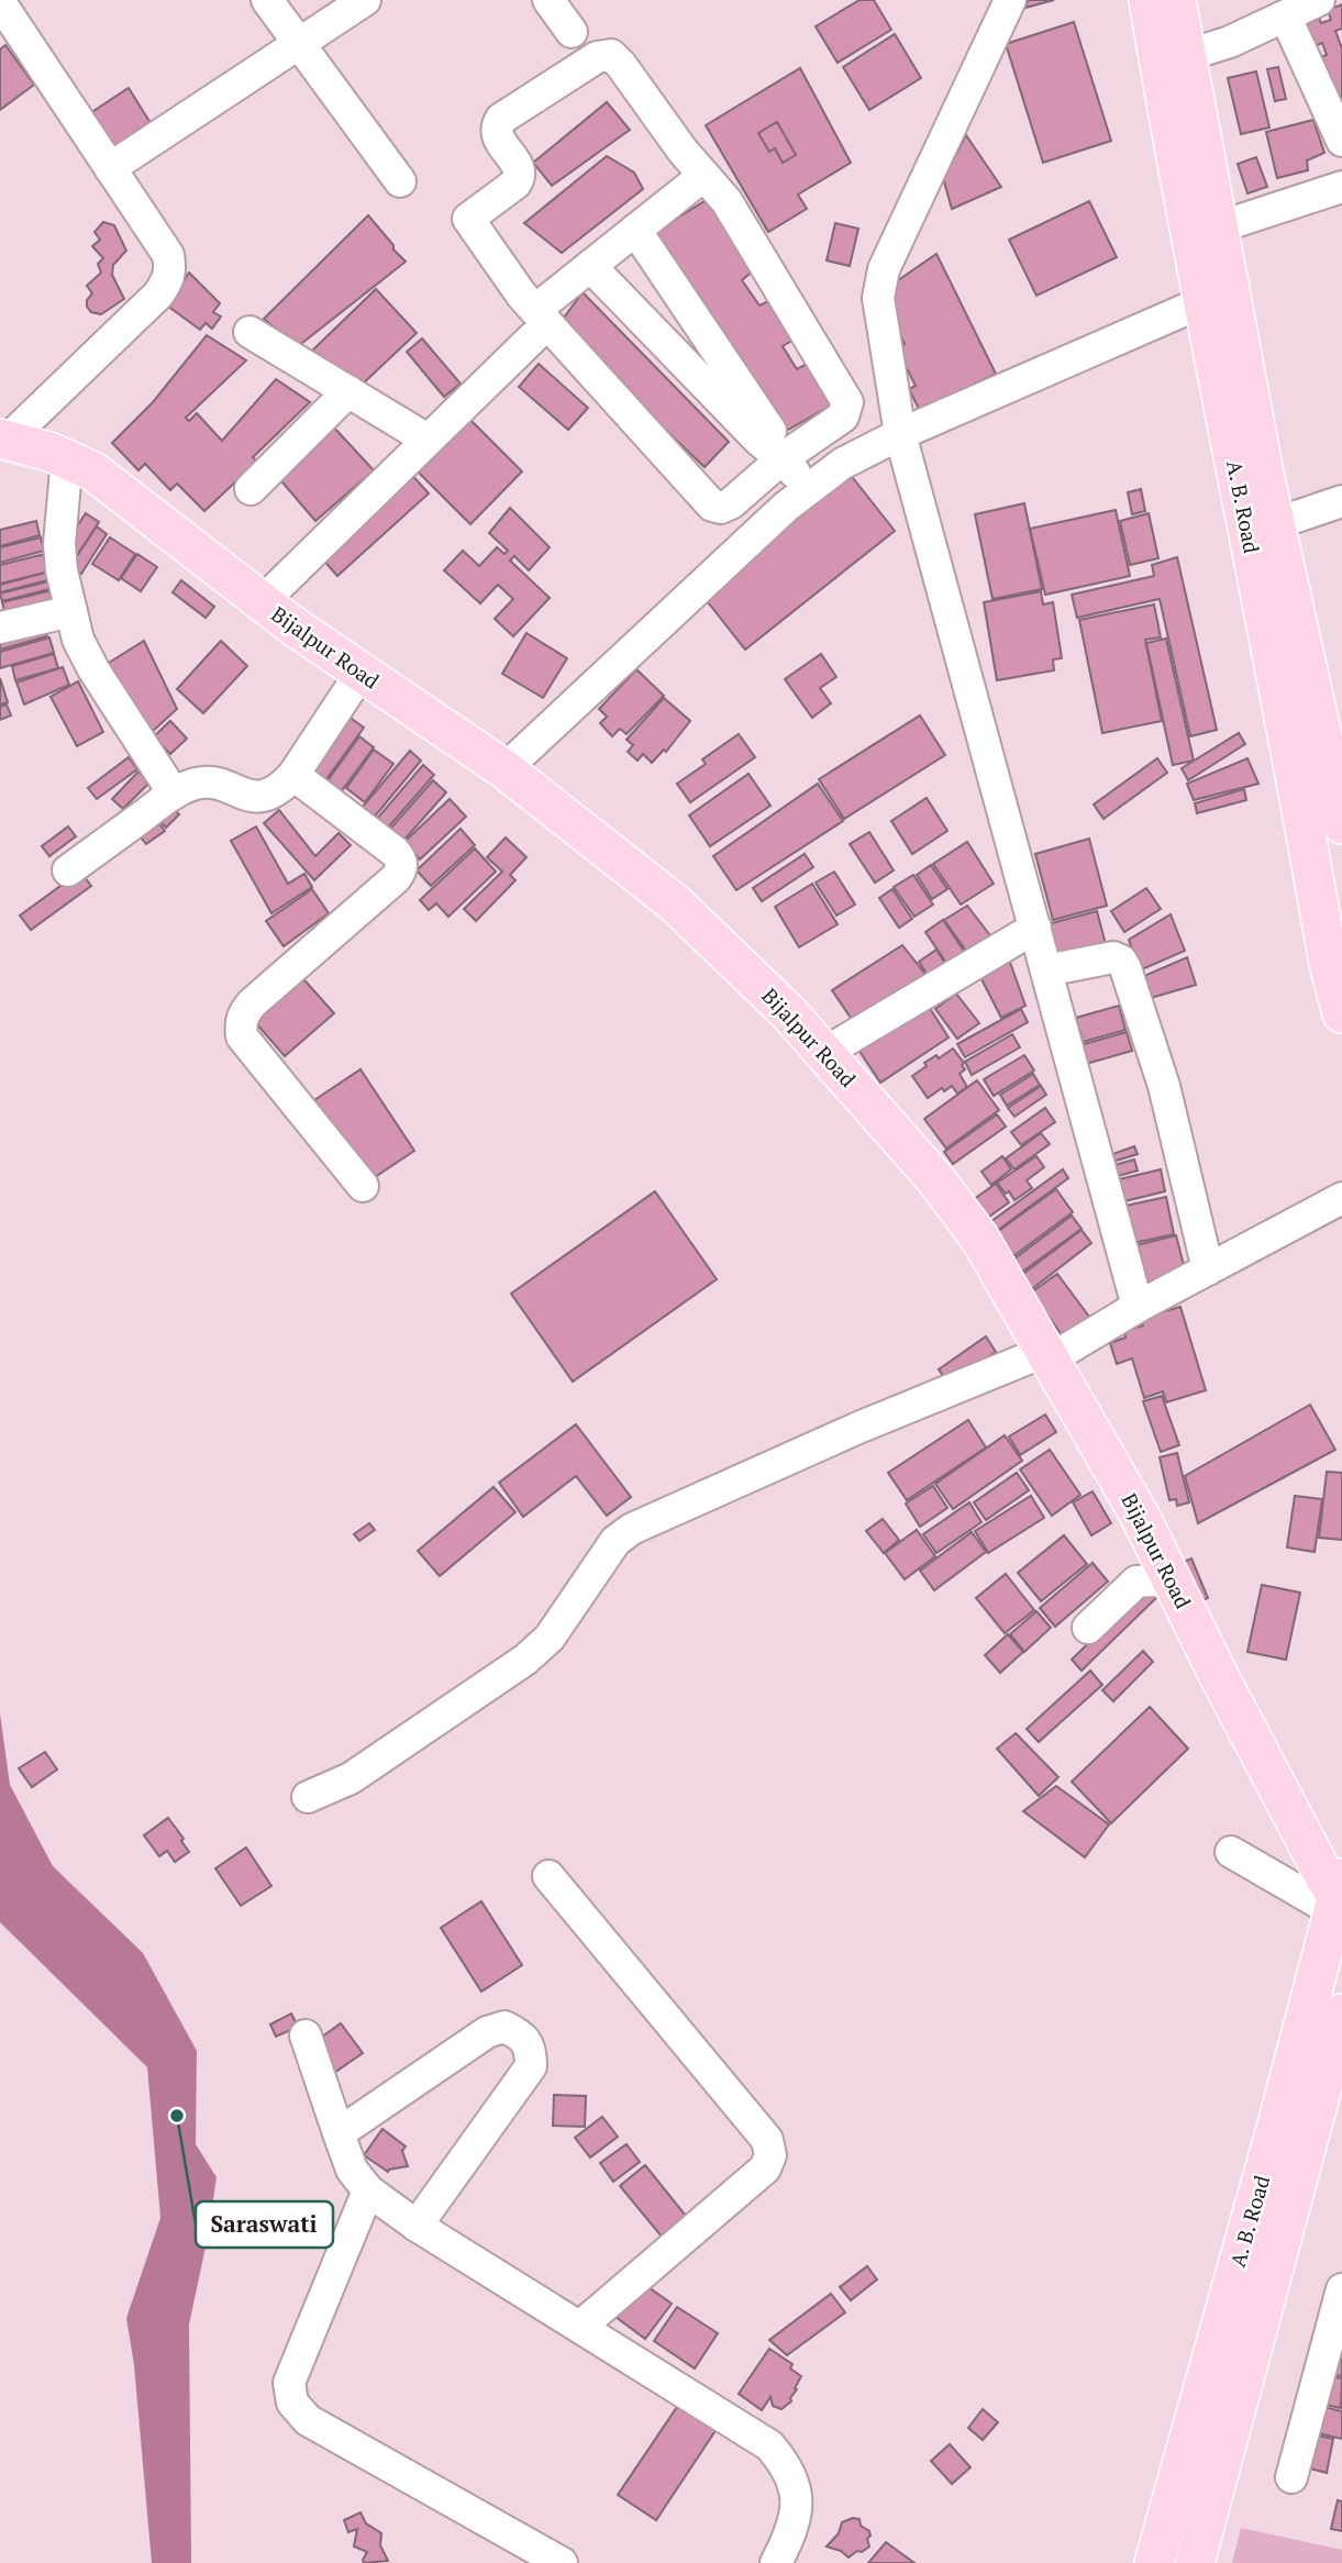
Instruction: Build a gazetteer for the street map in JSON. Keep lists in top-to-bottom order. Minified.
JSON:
{"streets":{"main road":["A. B. Road","Bijalpur Road"]},"crossings":[["A. B. Road","Bijalpur Road"]],"places":["Saraswati"]}
